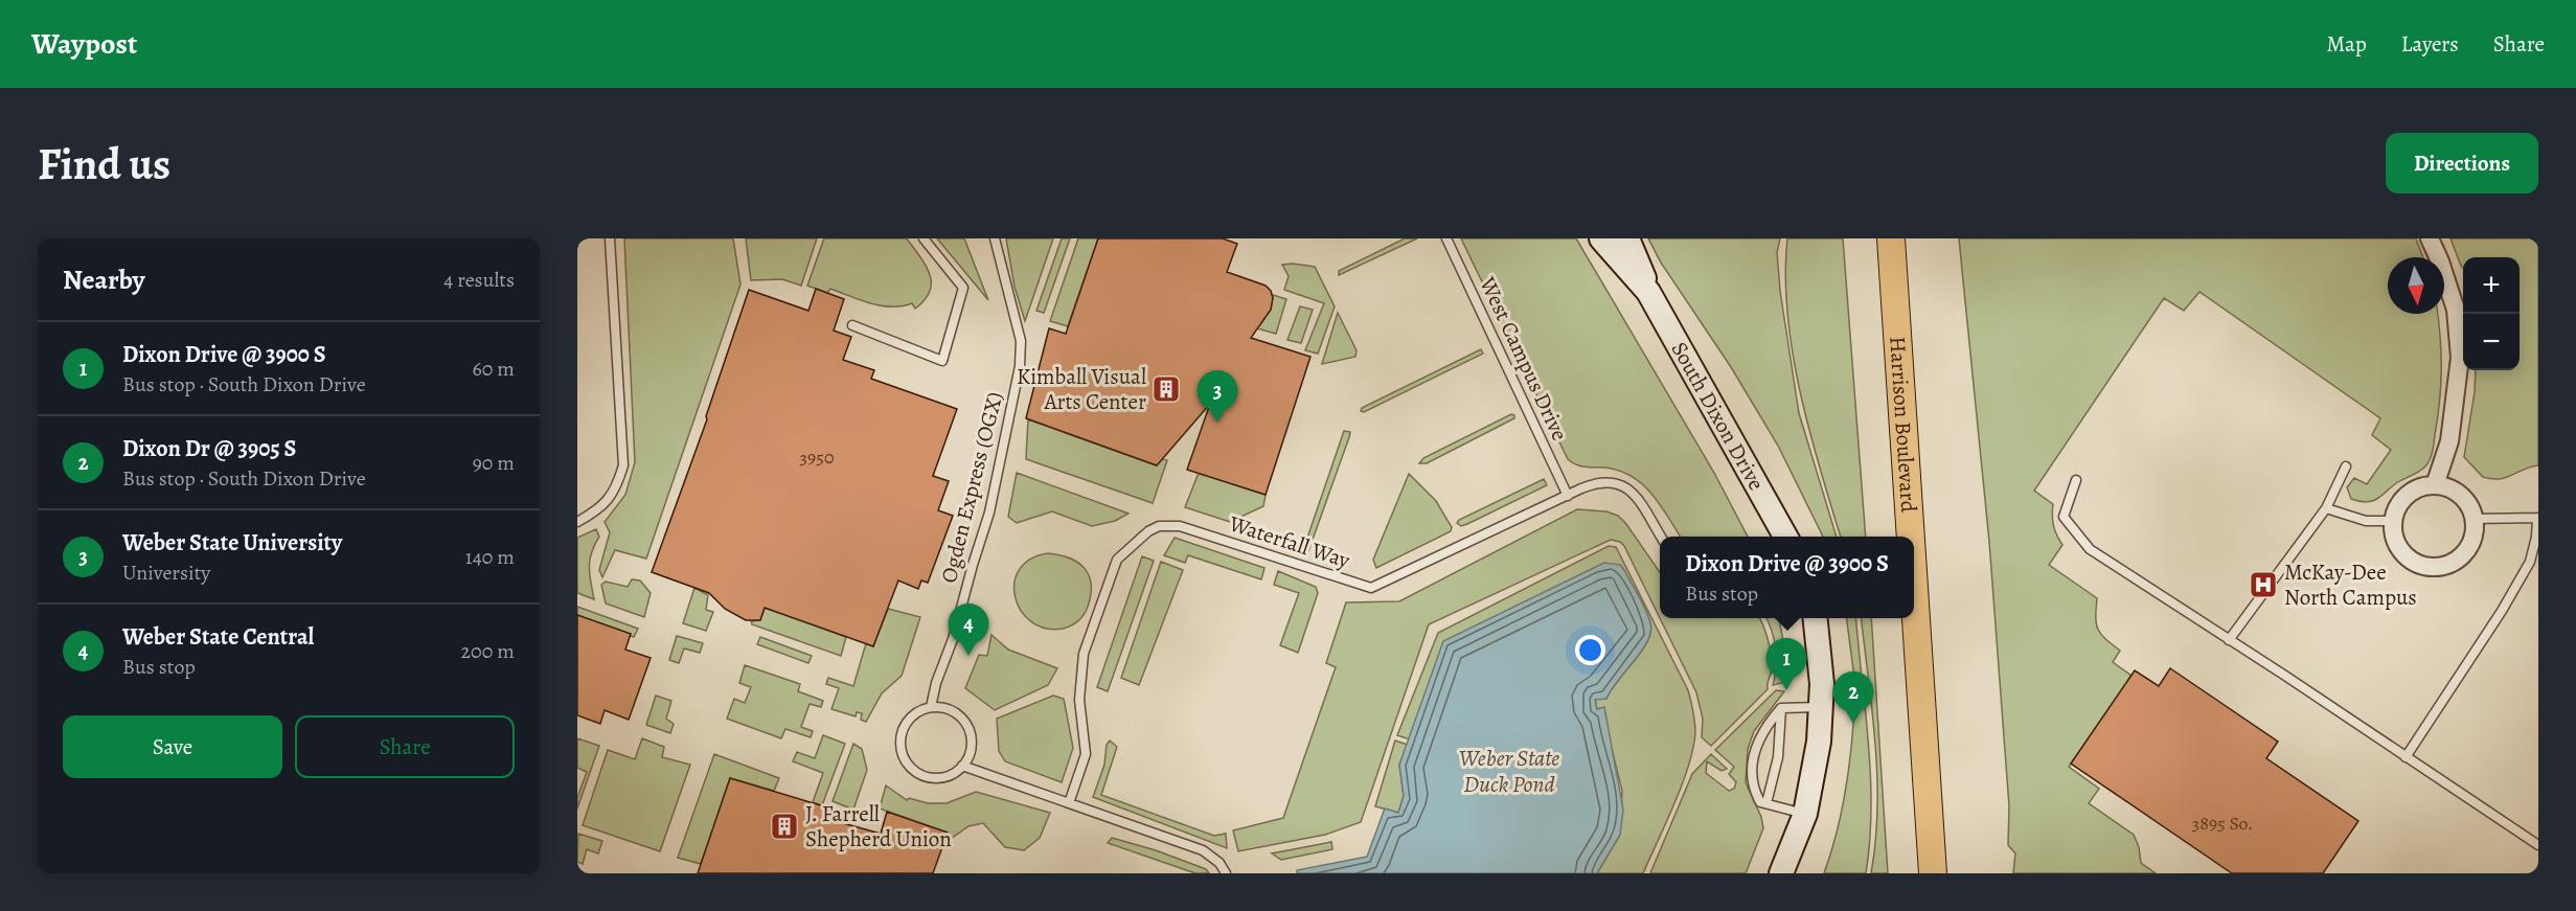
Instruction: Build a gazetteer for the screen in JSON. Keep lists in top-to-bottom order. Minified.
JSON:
{"streets":{"main road":["Harrison Boulevard"],"street":["South Dixon Drive"],"lane":["West Campus Drive","Ogden Express (OGX)","Waterfall Way"]},"crossings":[["West Campus Drive","Waterfall Way"]],"water":["Weber State Duck Pond"],"places":{"building":["Kimball Visual Arts Center","J. Farrell Shepherd Union"],"hospital":["McKay-Dee North Campus"]},"house_numbers":["3950","3895 So."],"north":"bottom","page":{"header":"Waypost","nav":["Map","Layers","Share"],"buttons":["Directions",["Save","Share"]],"title":"Find us","heading":["Nearby","4 results"],"map_buttons":["+","−"],"list":[{"mark":"1","name":"Dixon Drive @ 3900 S","note":"Bus stop · South Dixon Drive","value":"60 m"},{"mark":"2","name":"Dixon Dr @ 3905 S","note":"Bus stop · South Dixon Drive","value":"90 m"},{"mark":"3","name":"Weber State University","note":"University","value":"140 m"},{"mark":"4","name":"Weber State Central","note":"Bus stop","value":"200 m"}],"pins":["3","4","1","2"],"popup":["Dixon Drive @ 3900 S","Bus stop"]}}
